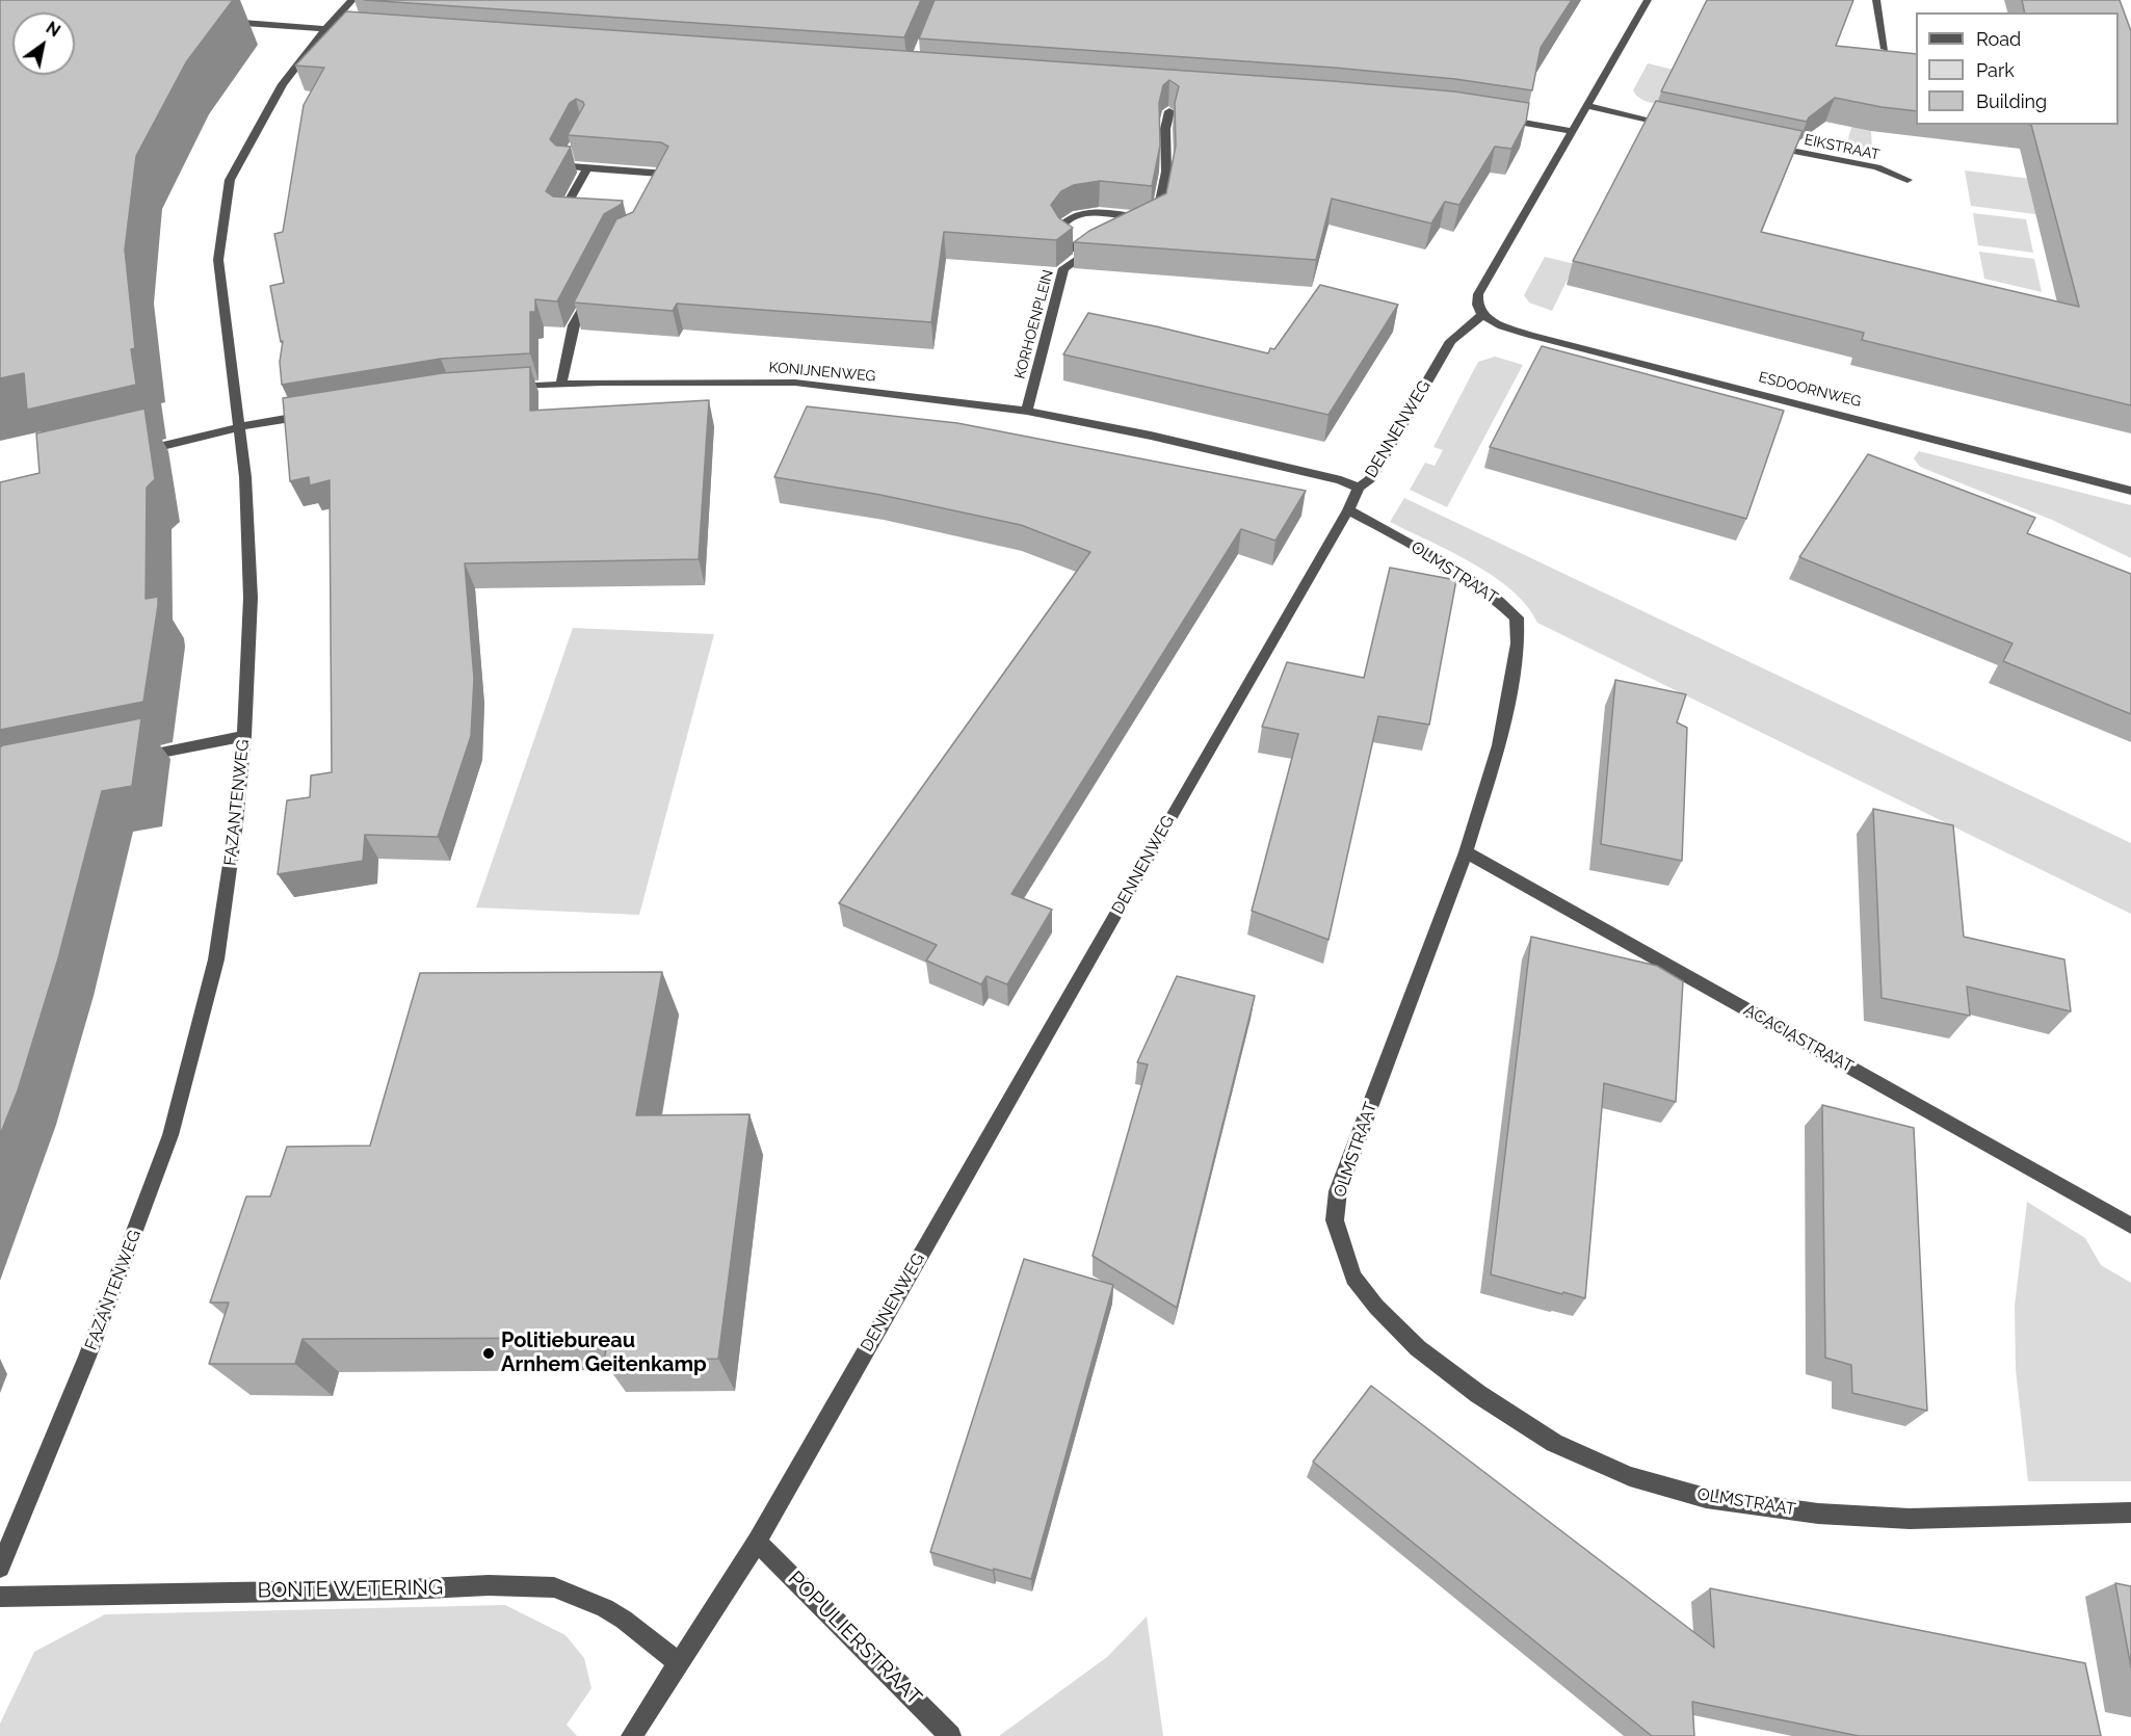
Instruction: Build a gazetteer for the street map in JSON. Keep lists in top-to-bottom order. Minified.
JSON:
{"streets":{"street":["EIKSTRAAT","KORHOENPLEIN","KONIJNENWEG","ESDOORNWEG","DENNENWEG","OLMSTRAAT","FAZANTENWEG","ACACIASTRAAT","BONTE WETERING","POPULIERSTRAAT"]},"crossings":[["KORHOENPLEIN","KONIJNENWEG"],["KONIJNENWEG","DENNENWEG"],["ESDOORNWEG","DENNENWEG"],["DENNENWEG","OLMSTRAAT"],["DENNENWEG","BONTE WETERING"],["DENNENWEG","POPULIERSTRAAT"],["OLMSTRAAT","ACACIASTRAAT"]],"places":["Politiebureau Arnhem Geitenkamp"],"legend":["Road","Park","Building"],"north":"top right"}
